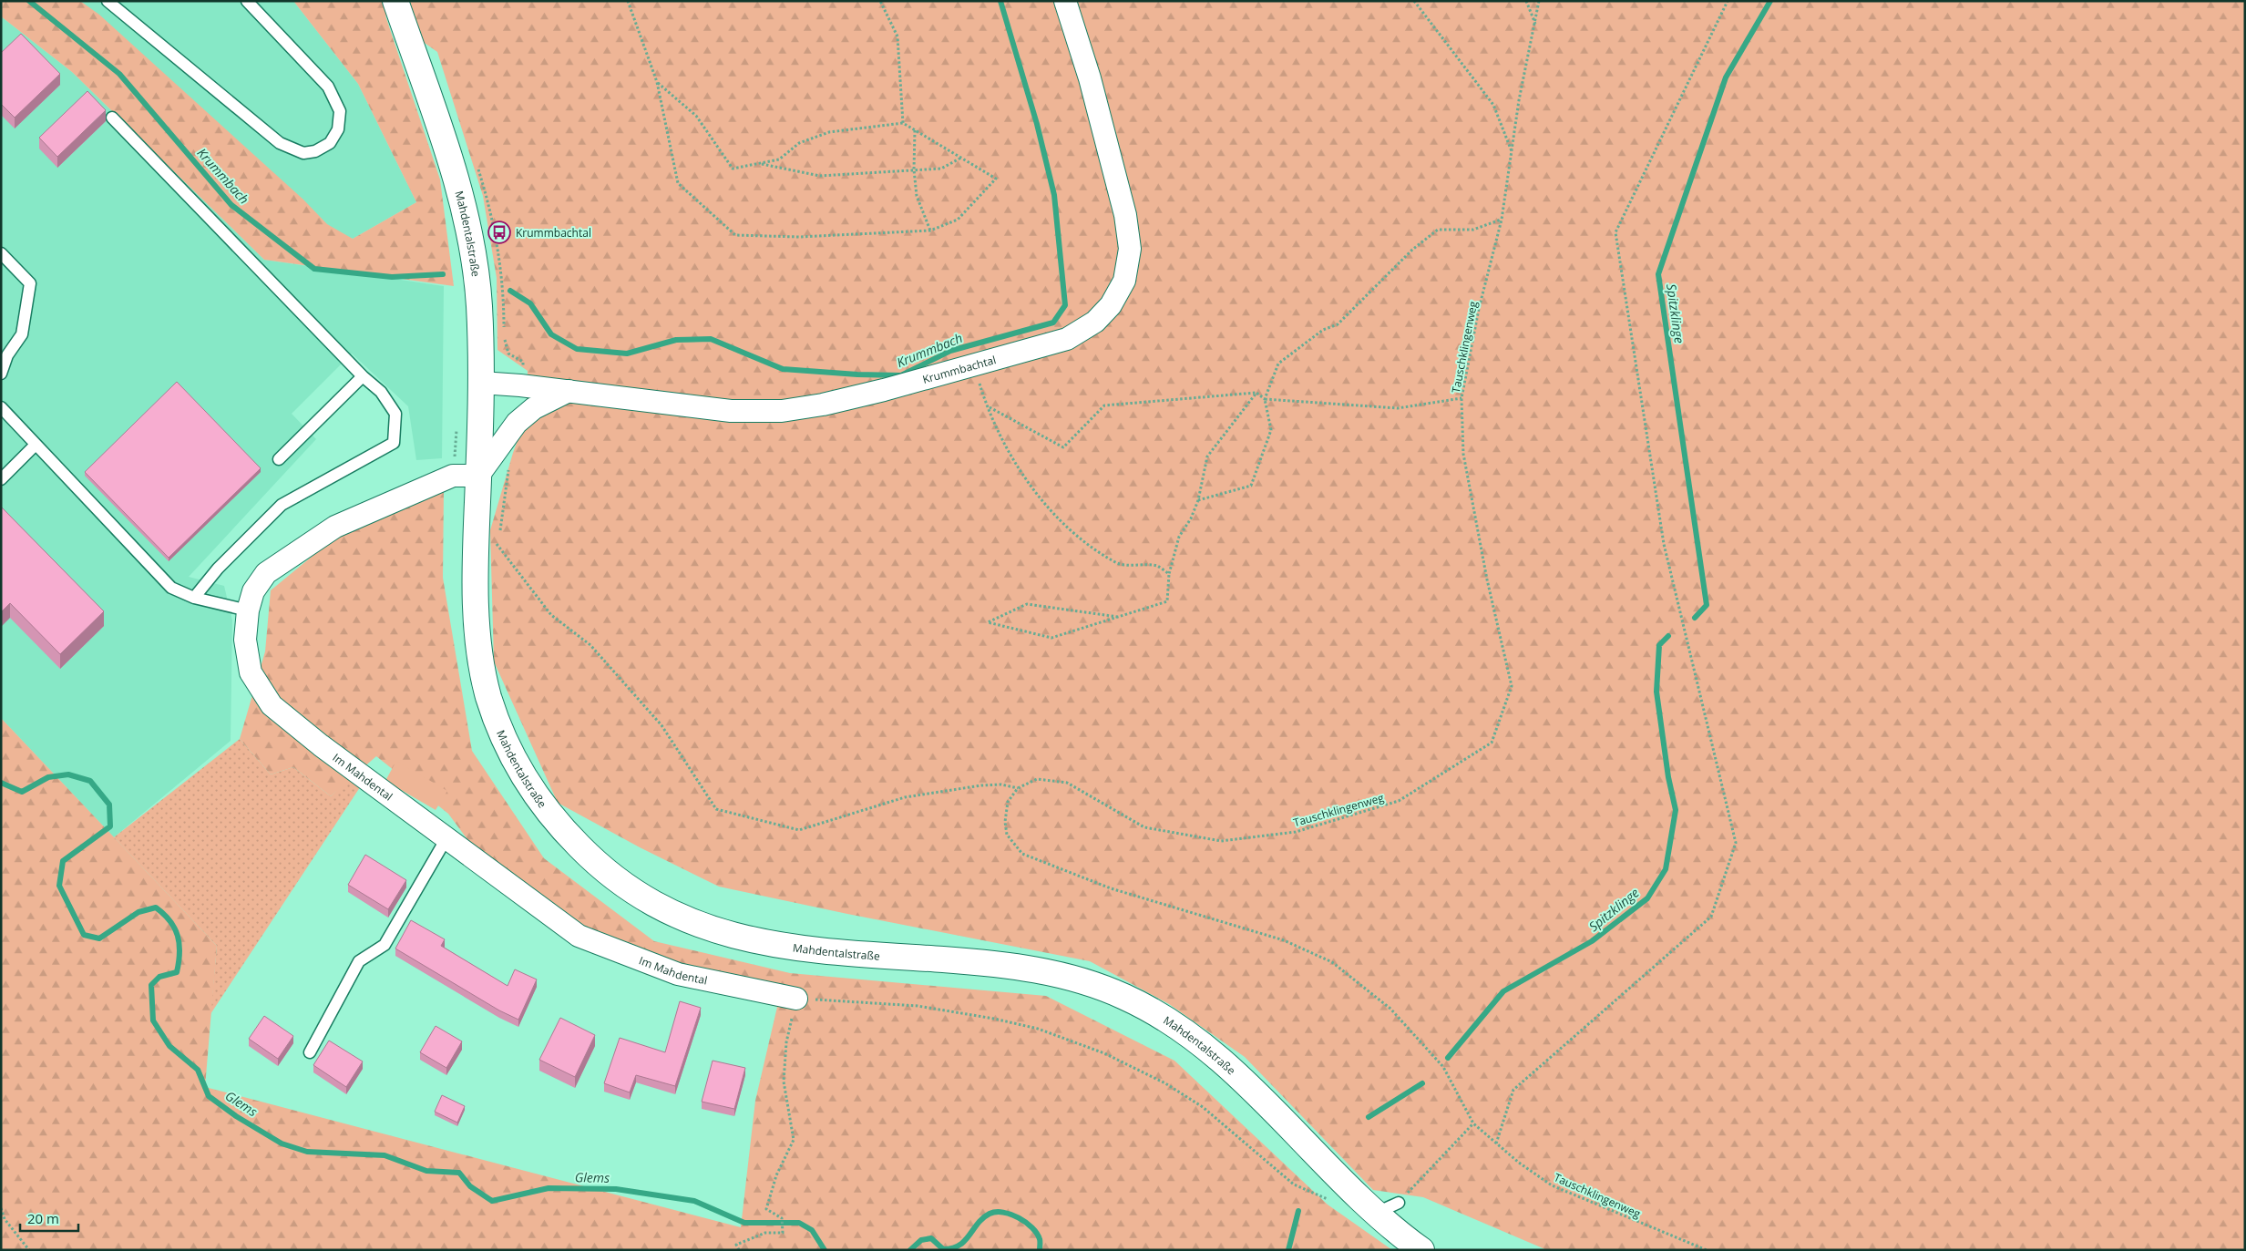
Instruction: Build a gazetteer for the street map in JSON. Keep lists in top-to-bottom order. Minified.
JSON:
{"streets":{"main road":["Mahdentalstraße"],"street":["Krummbachtal","Im Mahdental"],"path":["Tauschklingenweg"]},"crossings":[["Mahdentalstraße","Krummbachtal"],["Mahdentalstraße","Im Mahdental"]],"water":["Krummbach","Spitzklinge","Glems"],"places":{"bus stop":["Krummbachtal"]},"scale_bar":"20 m"}
